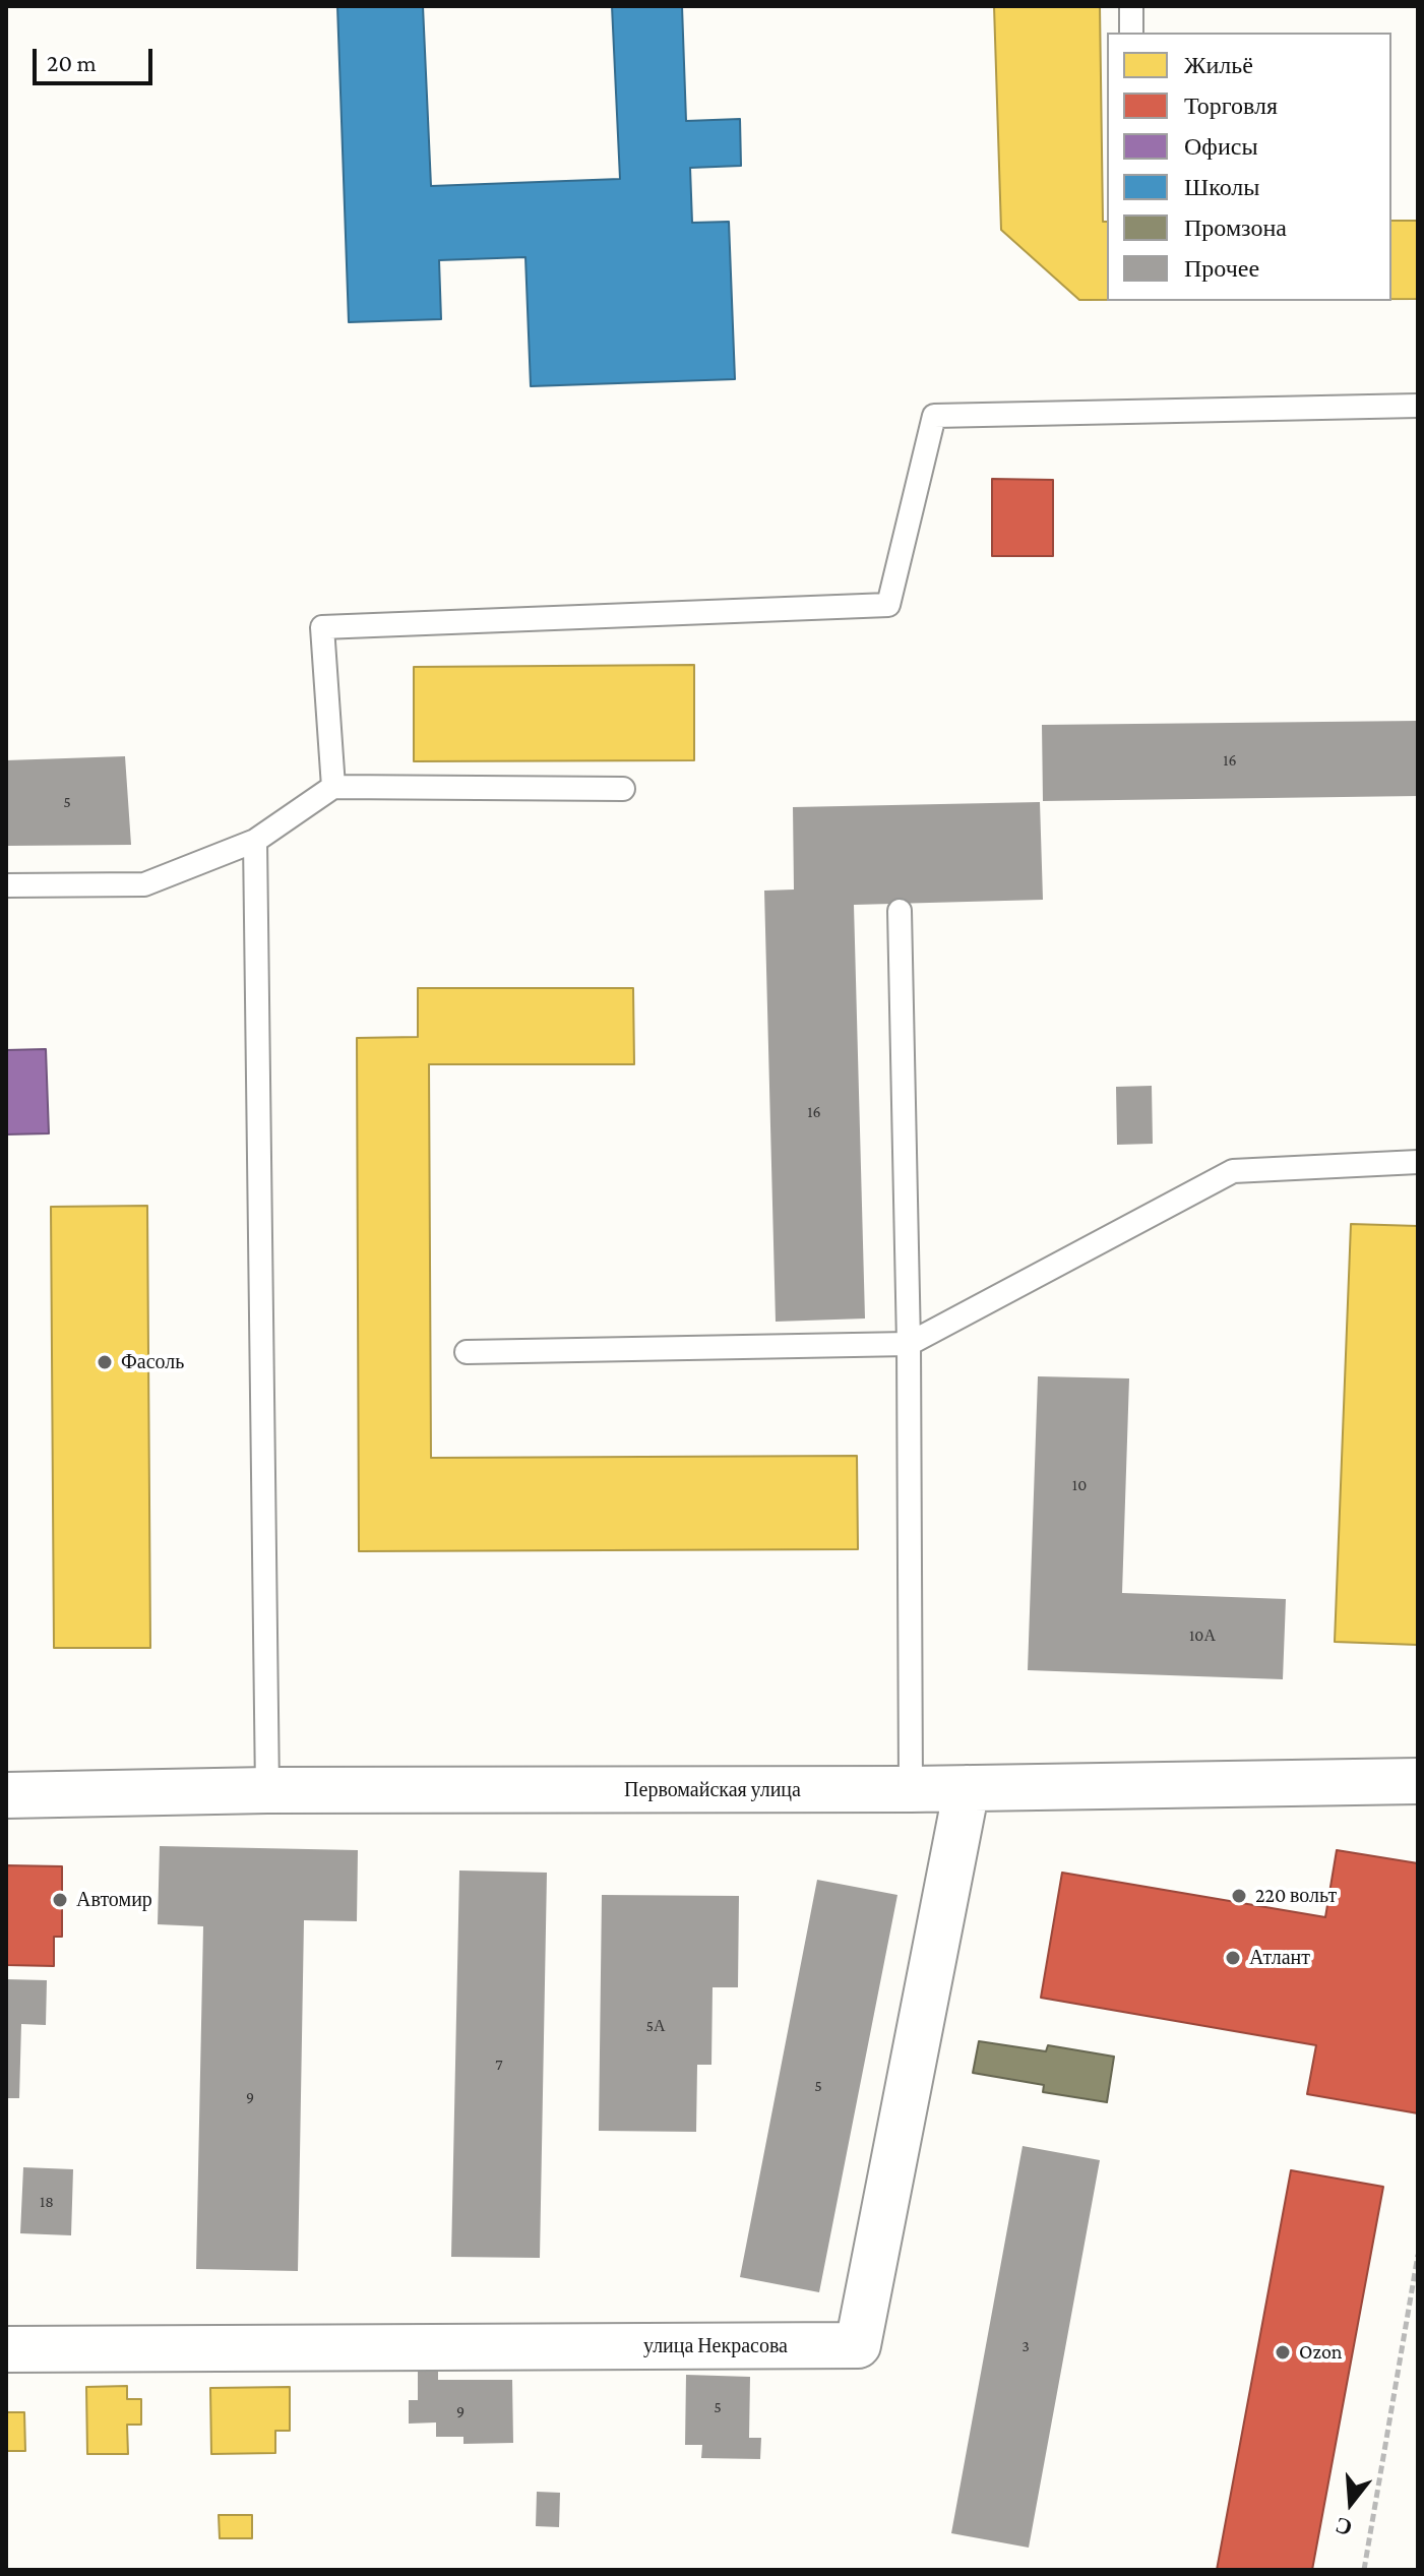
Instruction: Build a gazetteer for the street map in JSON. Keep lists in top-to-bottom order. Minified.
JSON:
{"streets":{"street":["Первомайская улица","улица Некрасова"]},"crossings":[["Первомайская улица","улица Некрасова"]],"places":["Фасоль","220 вольт","Автомир","Атлант","Ozon"],"house_numbers":["16","5","16","10","10А","5А","7","5","9","18","3","5","9"],"legend":["Жильё","Торговля","Офисы","Школы","Промзона","Прочее"],"scale_bar":"20 m","north":"bottom"}
